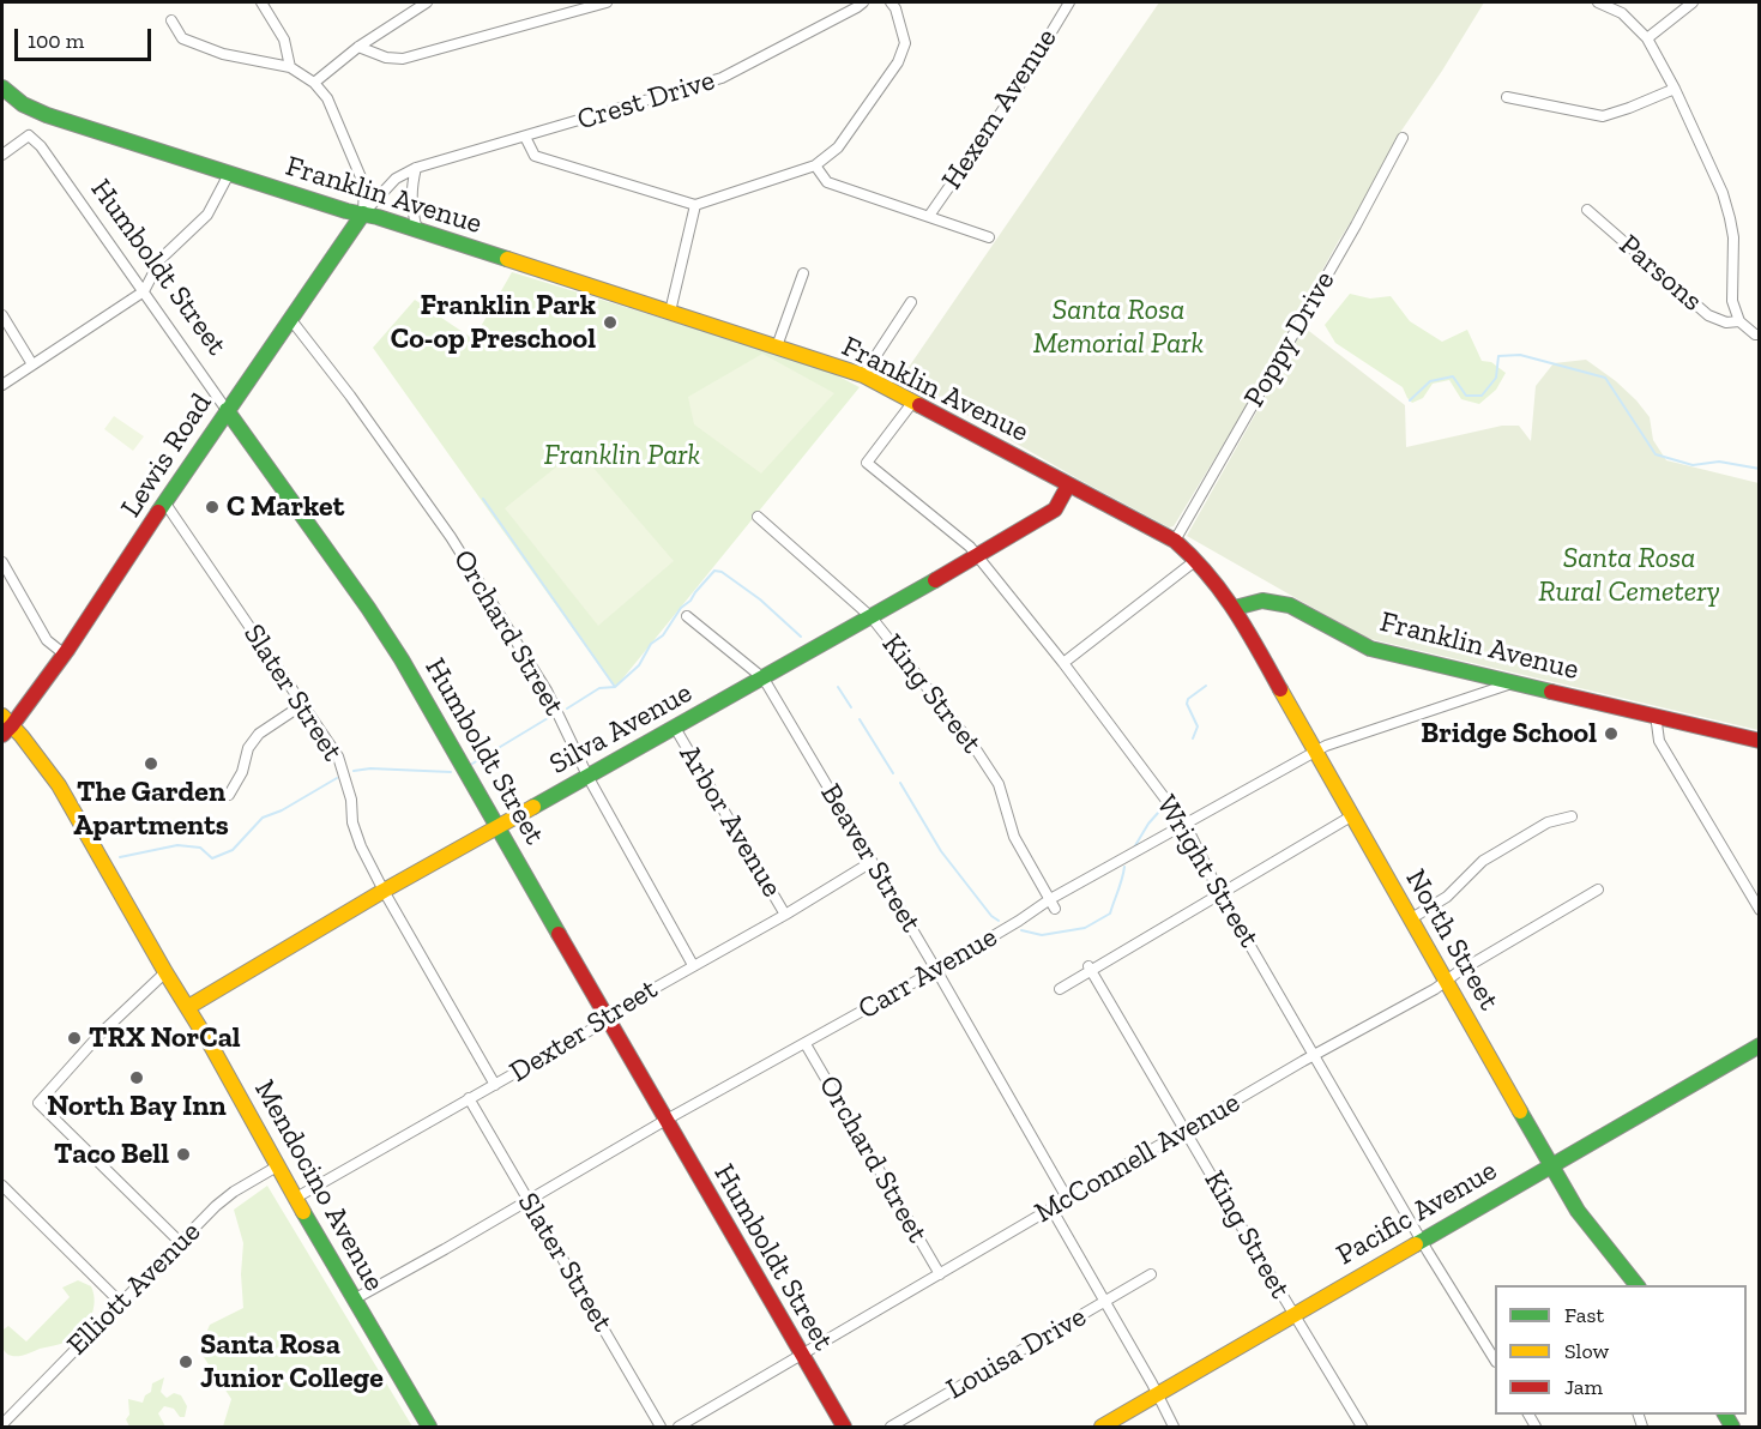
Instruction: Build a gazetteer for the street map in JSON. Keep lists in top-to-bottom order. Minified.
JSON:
{"streets":{"street":["Crest Drive","Hexem Avenue","Franklin Avenue","Humboldt Street","Parsons","Poppy Drive","Lewis Road","Orchard Street","Slater Street","King Street","Silva Avenue","Arbor Avenue","Beaver Street","Wright Street","North Street","Carr Avenue","Dexter Street","McConnell Avenue","Mendocino Avenue","Pacific Avenue","Elliott Avenue","Louisa Drive"]},"crossings":[["Crest Drive","Franklin Avenue"],["Crest Drive","Lewis Road"],["Franklin Avenue","Poppy Drive"],["Franklin Avenue","Lewis Road"],["Franklin Avenue","Silva Avenue"],["Franklin Avenue","Wright Street"],["Franklin Avenue","North Street"],["Franklin Avenue","Carr Avenue"],["Humboldt Street","Lewis Road"],["Humboldt Street","Silva Avenue"],["Humboldt Street","Carr Avenue"],["Humboldt Street","Dexter Street"],["Humboldt Street","McConnell Avenue"],["Lewis Road","Orchard Street"],["Lewis Road","Slater Street"],["Lewis Road","Mendocino Avenue"],["Orchard Street","Silva Avenue"],["Orchard Street","Carr Avenue"],["Orchard Street","Dexter Street"],["Orchard Street","McConnell Avenue"],["Slater Street","Silva Avenue"],["Slater Street","Carr Avenue"],["Slater Street","Dexter Street"],["King Street","Silva Avenue"],["King Street","Carr Avenue"],["King Street","McConnell Avenue"],["King Street","Pacific Avenue"],["Silva Avenue","Arbor Avenue"],["Silva Avenue","Beaver Street"],["Silva Avenue","Wright Street"],["Silva Avenue","Mendocino Avenue"],["Arbor Avenue","Dexter Street"],["Beaver Street","Carr Avenue"],["Beaver Street","Dexter Street"],["Beaver Street","McConnell Avenue"],["Wright Street","Carr Avenue"],["Wright Street","McConnell Avenue"],["Wright Street","Pacific Avenue"],["North Street","Carr Avenue"],["North Street","McConnell Avenue"],["North Street","Pacific Avenue"],["Carr Avenue","Mendocino Avenue"],["Dexter Street","Mendocino Avenue"],["Mendocino Avenue","Elliott Avenue"]],"parks":["Santa Rosa Memorial Park","Franklin Park","Santa Rosa Rural Cemetery"],"places":["Franklin Park Co-op Preschool","C Market","Bridge School","The Garden Apartments","TRX NorCal","North Bay Inn","Taco Bell","Santa Rosa Junior College"],"legend":["Fast","Slow","Jam"],"scale_bar":"100 m"}
